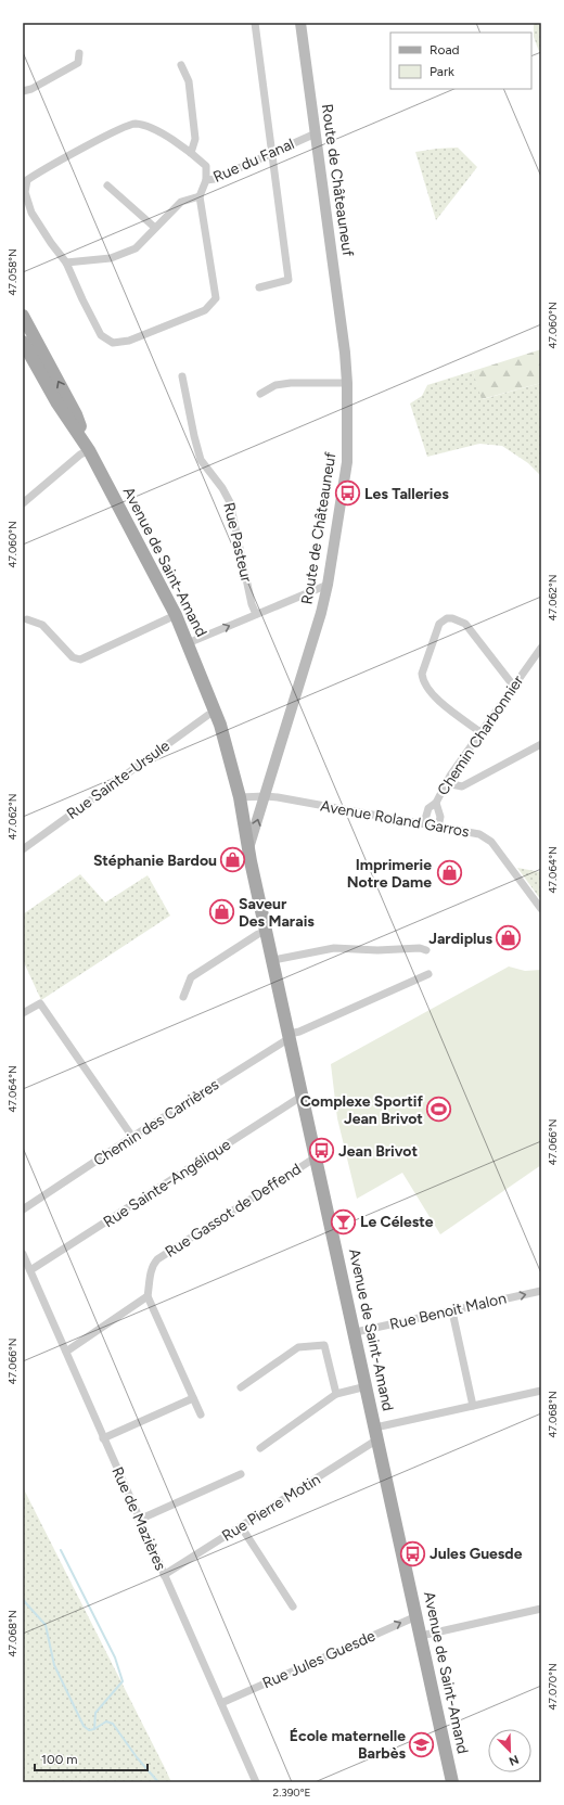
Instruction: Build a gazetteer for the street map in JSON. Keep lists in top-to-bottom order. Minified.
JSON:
{"streets":{"main road":["Route de Châteauneuf","Avenue de Saint-Amand"],"street":["Rue du Fanal","Rue Pasteur","Chemin Charbonnier","Rue Sainte-Ursule","Avenue Roland Garros","Chemin des Carrières","Rue Sainte-Angélique","Rue Gassot de Deffend","Rue Benoit Malon","Rue Pierre Motin","Rue de Mazières","Rue Jules Guesde"]},"crossings":[["Rue du Fanal","Route de Châteauneuf"],["Route de Châteauneuf","Avenue de Saint-Amand"],["Route de Châteauneuf","Avenue Roland Garros"],["Avenue de Saint-Amand","Rue Sainte-Ursule"],["Avenue de Saint-Amand","Avenue Roland Garros"],["Avenue de Saint-Amand","Chemin des Carrières"],["Avenue de Saint-Amand","Rue Sainte-Angélique"],["Avenue de Saint-Amand","Rue Gassot de Deffend"],["Avenue de Saint-Amand","Rue Benoit Malon"],["Avenue de Saint-Amand","Rue Pierre Motin"],["Avenue de Saint-Amand","Rue Jules Guesde"],["Chemin Charbonnier","Avenue Roland Garros"],["Rue Sainte-Angélique","Rue de Mazières"],["Rue Pierre Motin","Rue de Mazières"],["Rue de Mazières","Rue Jules Guesde"]],"one_way":["Rue Benoit Malon","Rue Jules Guesde"],"places":{"bus stop":["Les Talleries","Jean Brivot","Jules Guesde"],"shop":["Stéphanie Bardou","Imprimerie Notre Dame","Saveur Des Marais","Jardiplus"],"sports":["Complexe Sportif Jean Brivot"],"bar":["Le Céleste"],"school or university":["École maternelle Barbès"]},"legend":["Road","Park"],"scale_bar":"100 m","north":"bottom right","coordinates":["47.058°N","47.060°N","47.062°N","47.064°N","47.066°N","47.068°N","47.070°N","2.390°E"]}
